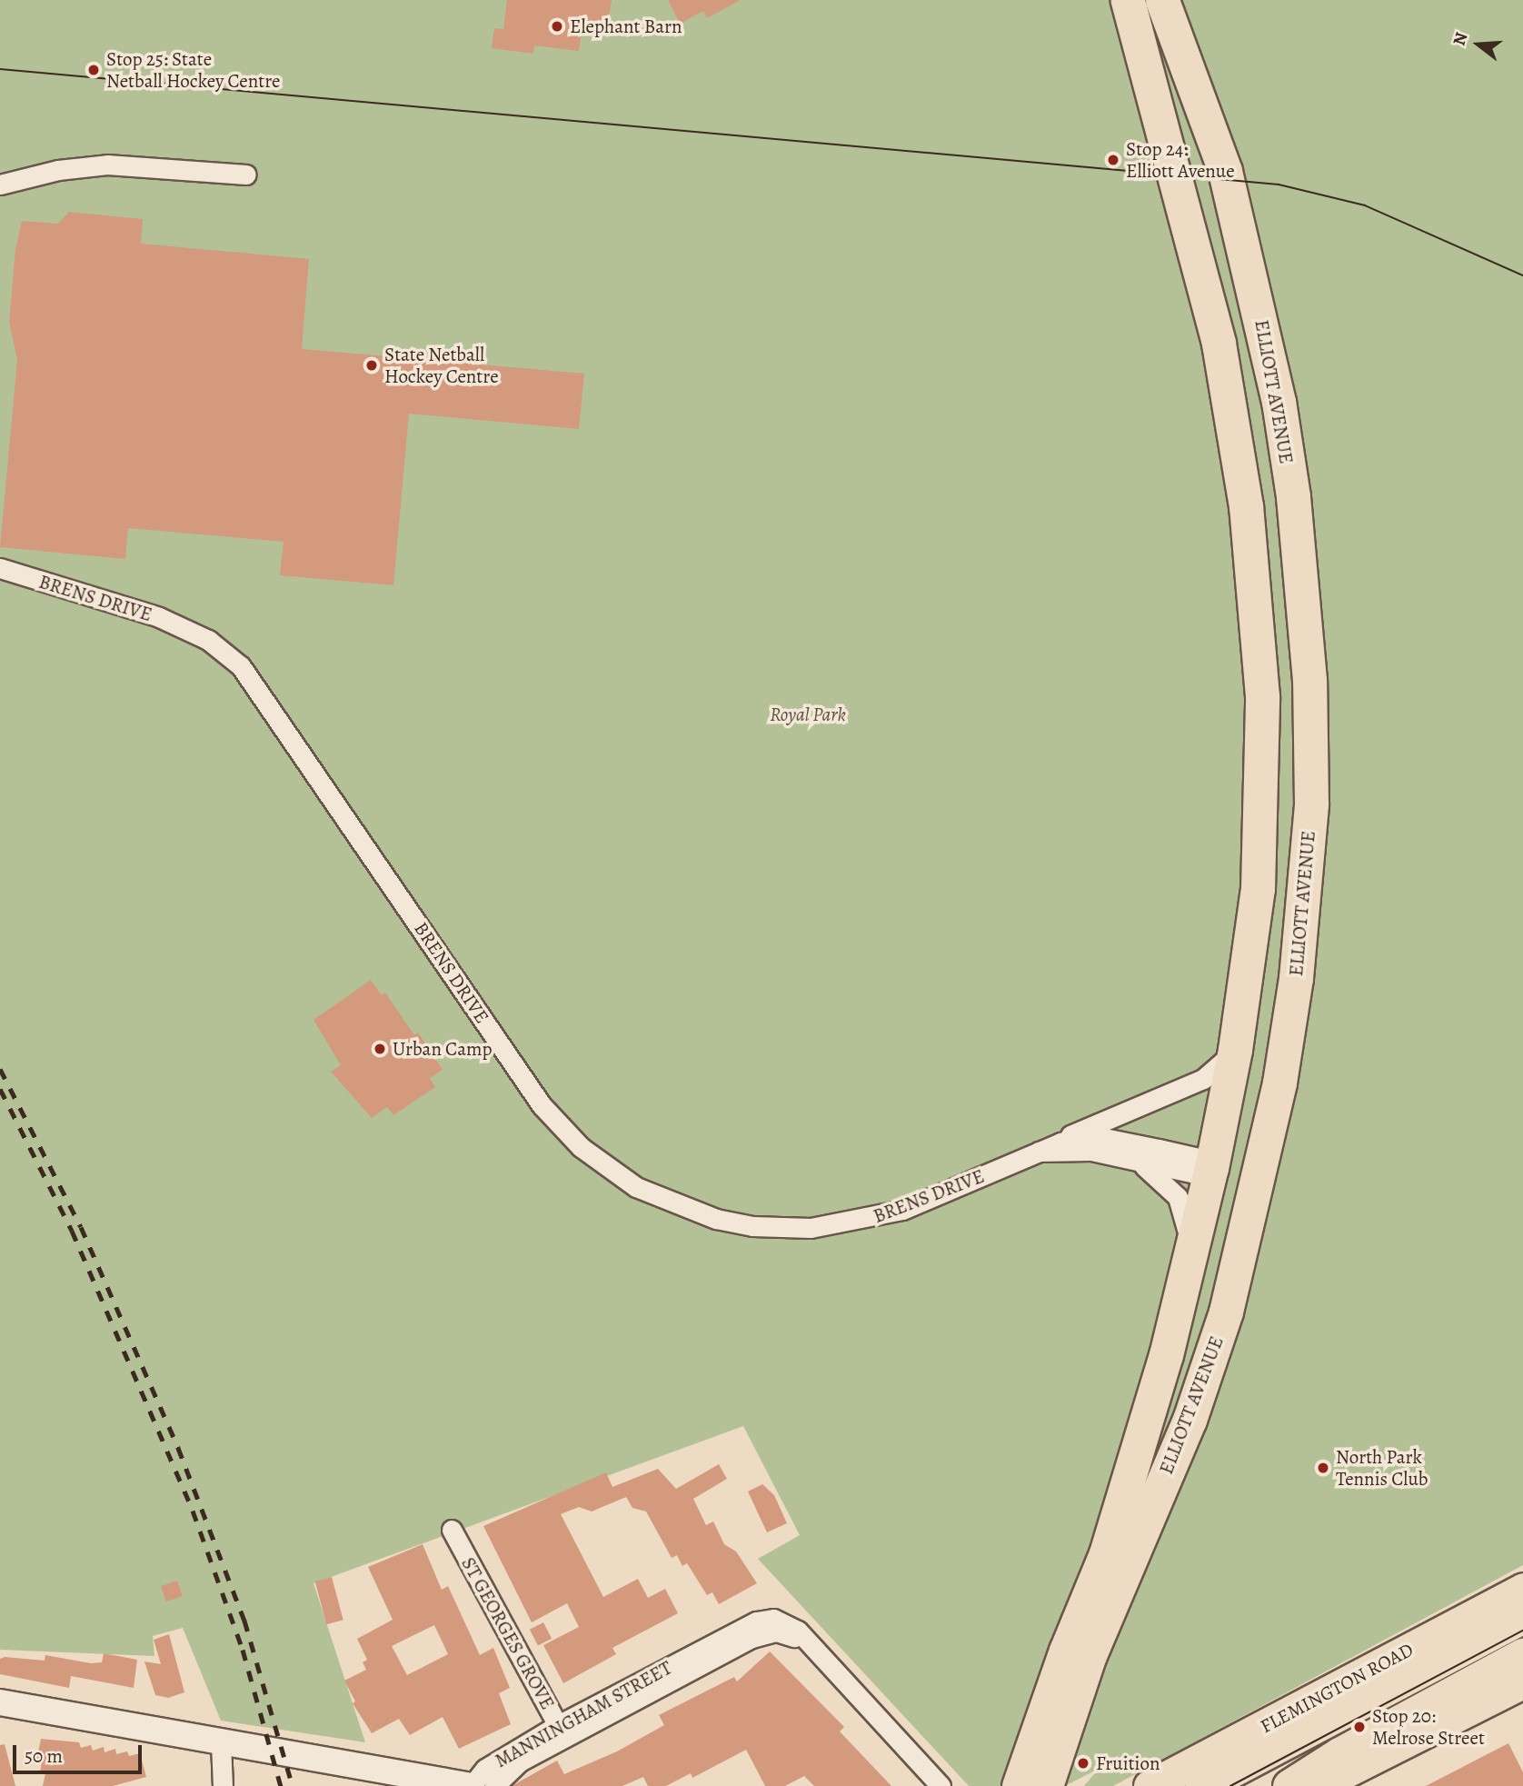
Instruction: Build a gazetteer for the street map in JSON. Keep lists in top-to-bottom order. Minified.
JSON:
{"streets":{"highway":["ELLIOTT AVENUE","FLEMINGTON ROAD"],"street":["BRENS DRIVE","ST GEORGES GROVE","MANNINGHAM STREET"]},"crossings":[["ELLIOTT AVENUE","BRENS DRIVE"],["ST GEORGES GROVE","MANNINGHAM STREET"]],"parks":["Royal Park"],"places":["Elephant Barn","Stop 25: State Netball Hockey Centre","Stop 24: Elliott Avenue","State Netball Hockey Centre","Urban Camp","North Park Tennis Club","Stop 20: Melrose Street","Fruition"],"scale_bar":"50 m","north":"left"}
